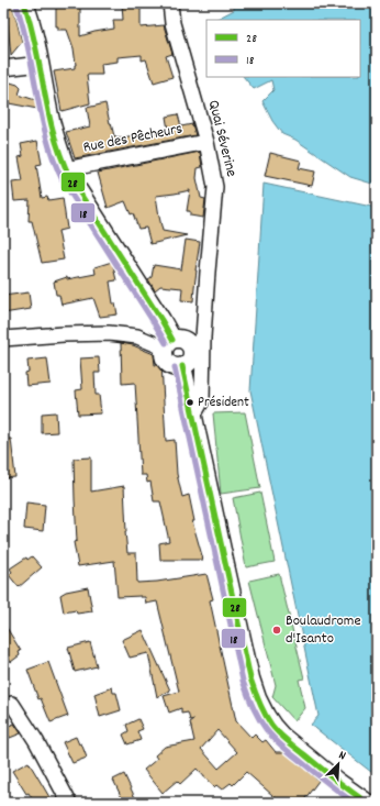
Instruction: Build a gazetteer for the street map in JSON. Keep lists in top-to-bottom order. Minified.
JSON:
{"streets":{"street":["Rue des Pêcheurs","Quai Séverine"]},"crossings":[["Rue des Pêcheurs","Quai Séverine"]],"places":["Président","Boulaudrome d'Isanto"],"lines":["transit line 28","transit line 18"],"legend":["28","18"],"north":"top right"}
